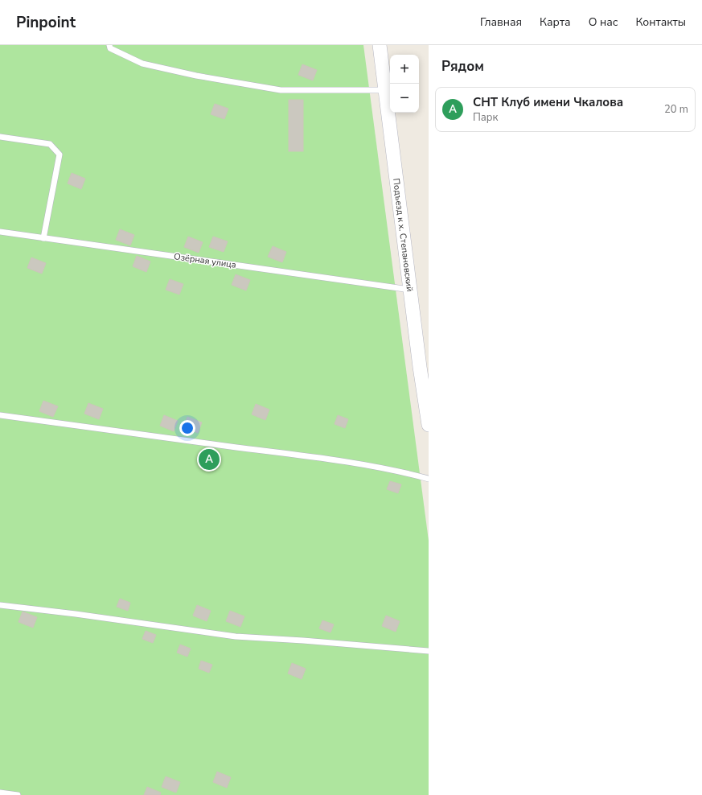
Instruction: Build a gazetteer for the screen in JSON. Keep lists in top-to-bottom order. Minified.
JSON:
{"streets":{"street":["Подъезд к х. Степановский"],"lane":["Озёрная улица"]},"crossings":[["Подъезд к х. Степановский","Озёрная улица"]],"page":{"header":"Pinpoint","nav":["Главная","Карта","О нас","Контакты"],"heading":"Рядом","map_buttons":["+","−"],"list":[{"mark":"A","name":"СНТ Клуб имени Чкалова","note":"Парк","value":"20 m"}],"pins":"A"}}
